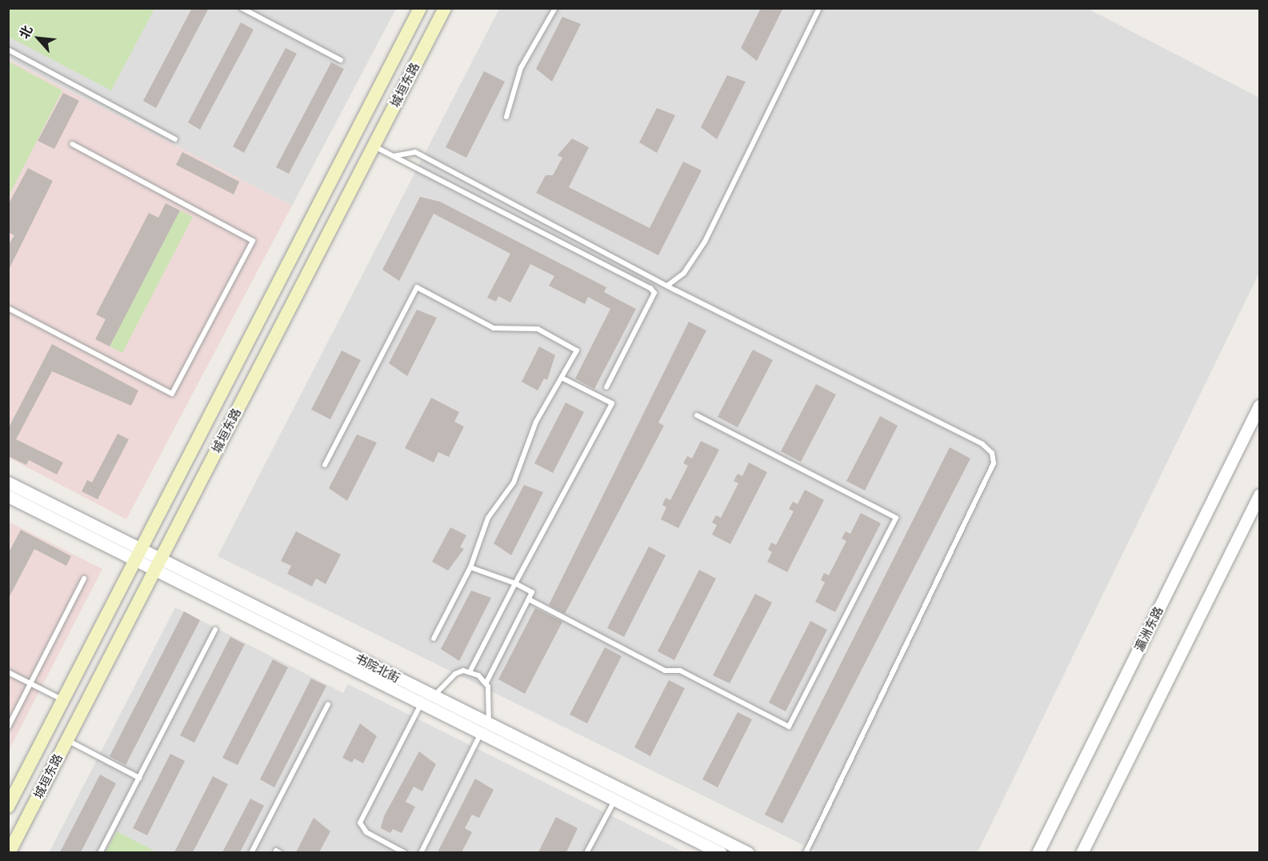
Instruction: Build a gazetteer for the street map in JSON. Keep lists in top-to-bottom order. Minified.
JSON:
{"streets":{"main road":["城垣东路"],"street":["瀛洲东路","书院北街"]},"crossings":[["城垣东路","书院北街"]],"north":"top left"}
